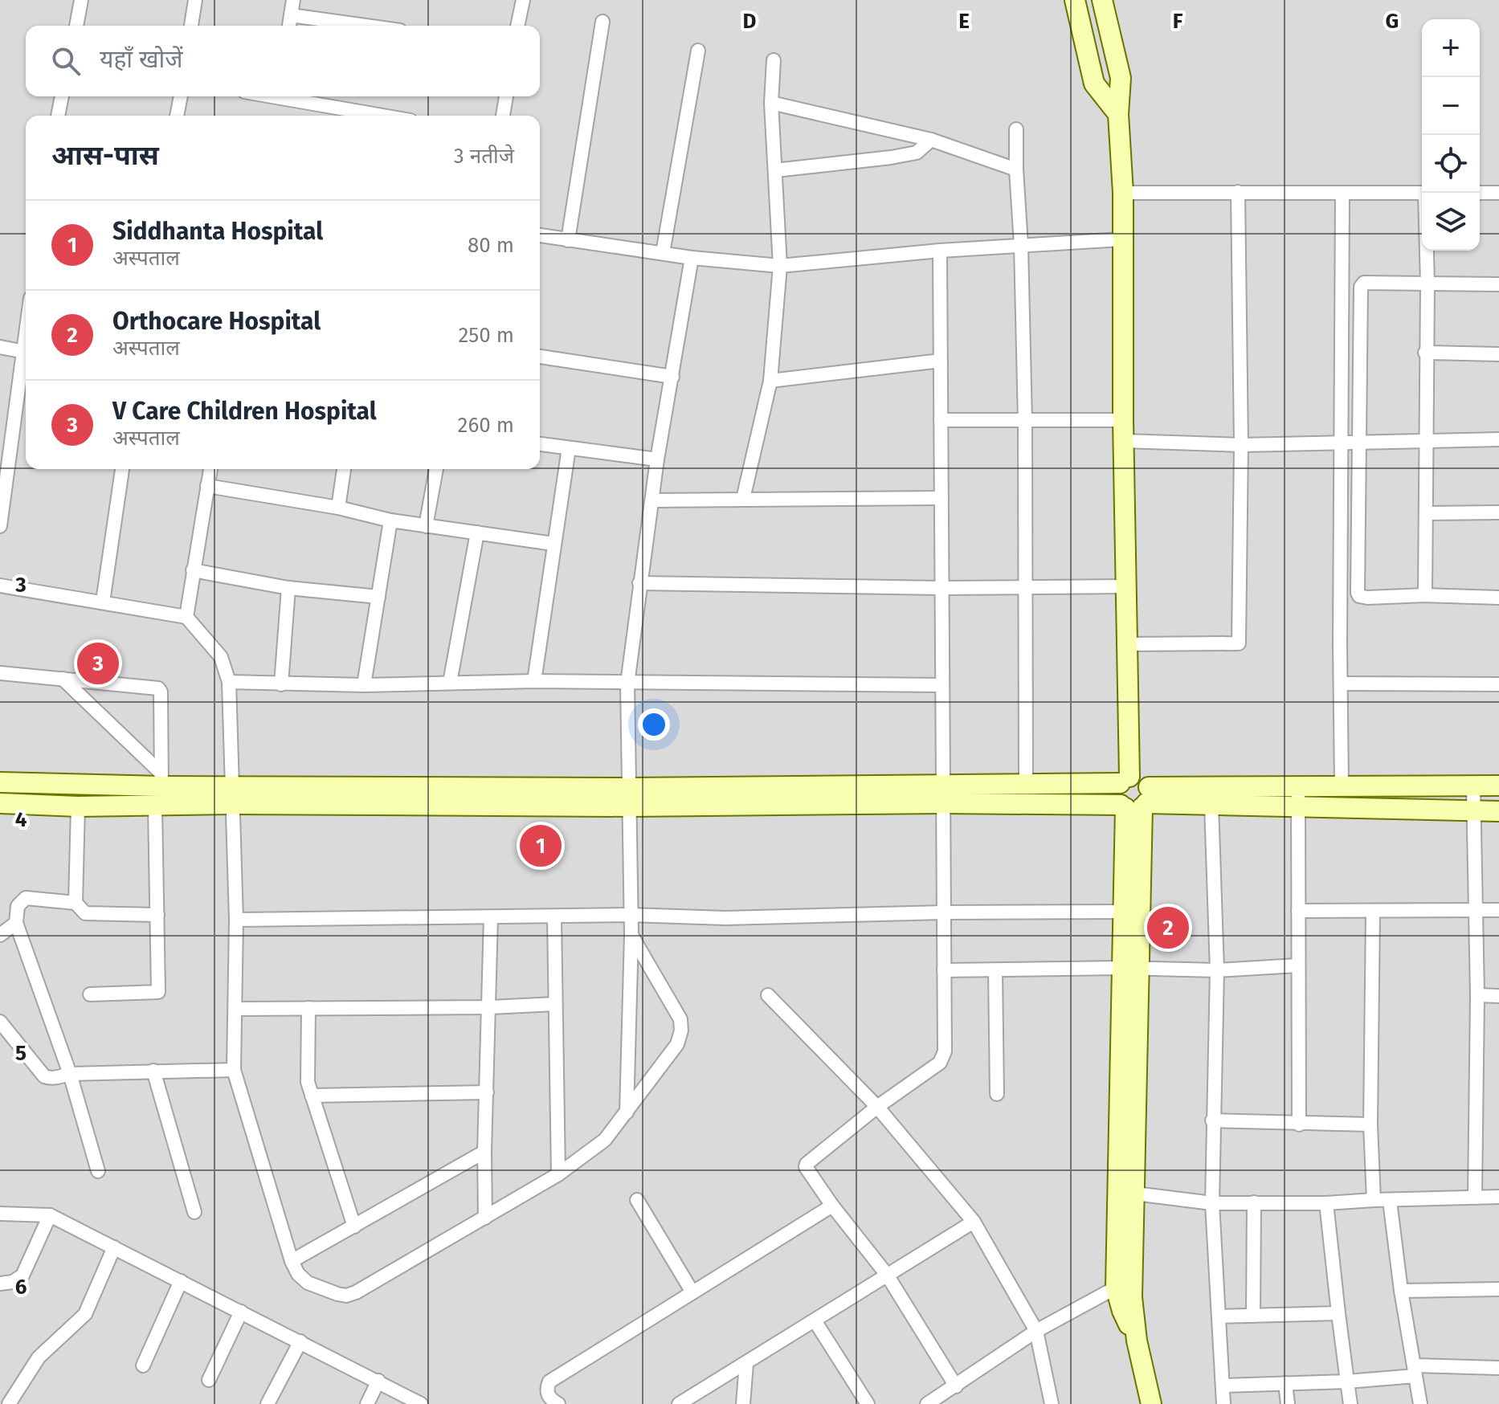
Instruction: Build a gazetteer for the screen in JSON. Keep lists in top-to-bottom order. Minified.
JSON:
{"page":{"map_buttons":["+","−"],"search":"यहाँ खोजें","heading":["आस-पास","3 नतीजे"],"list":[{"mark":"1","name":"Siddhanta Hospital","note":"अस्पताल","value":"80 m"},{"mark":"2","name":"Orthocare Hospital","note":"अस्पताल","value":"250 m"},{"mark":"3","name":"V Care Children Hospital","note":"अस्पताल","value":"260 m"}],"pins":["3","1","2"]},"grid":{"columns":["D","E","F","G"],"rows":["3","4","5","6"]}}
